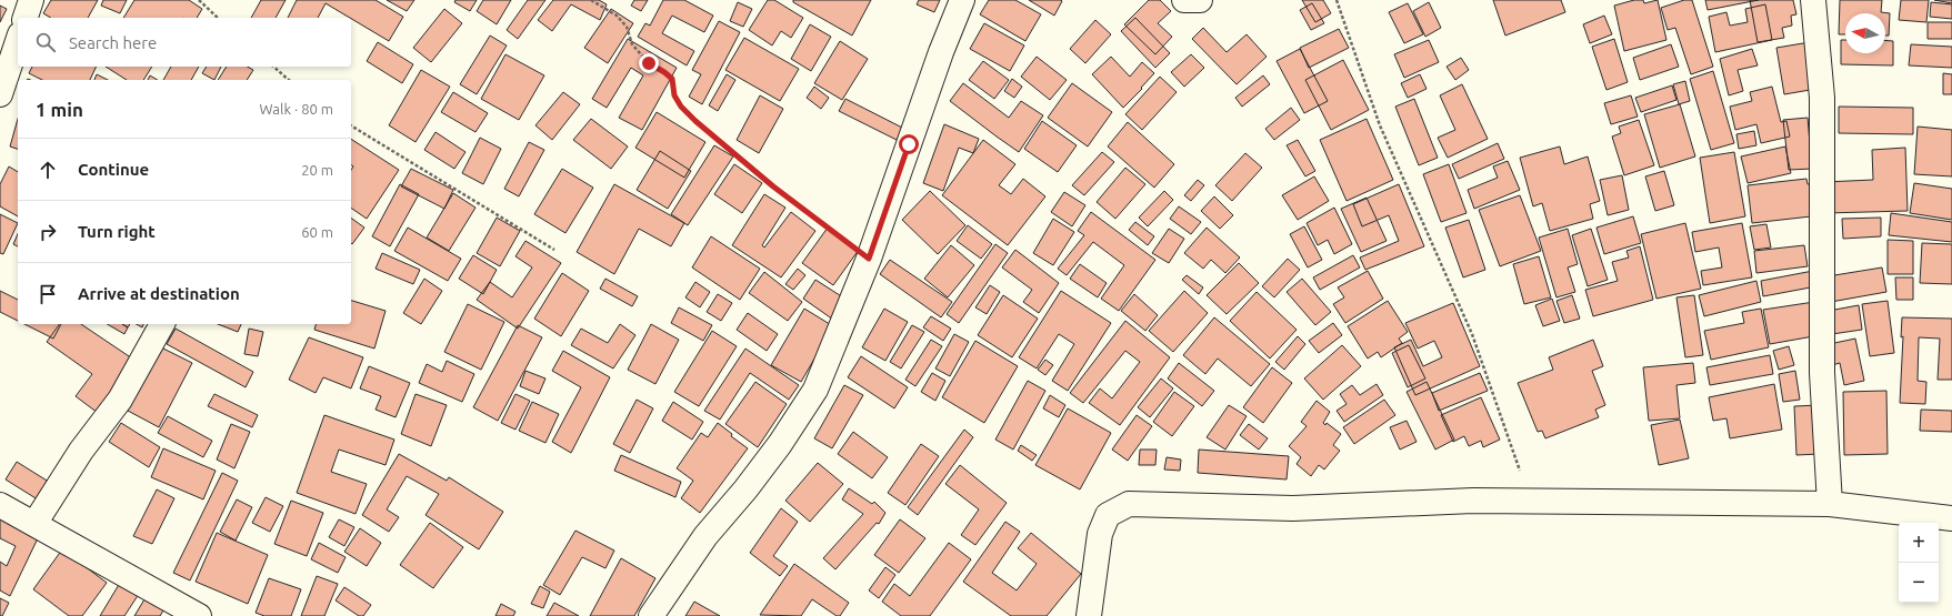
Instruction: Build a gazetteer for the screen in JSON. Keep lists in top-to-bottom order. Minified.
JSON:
{"north":"left","page":{"search":"Search here","heading":["1 min","Walk · 80 m"],"list":[["Continue","20 m"],["Turn right","60 m"],"Arrive at destination"],"map_buttons":["+","−"]}}
